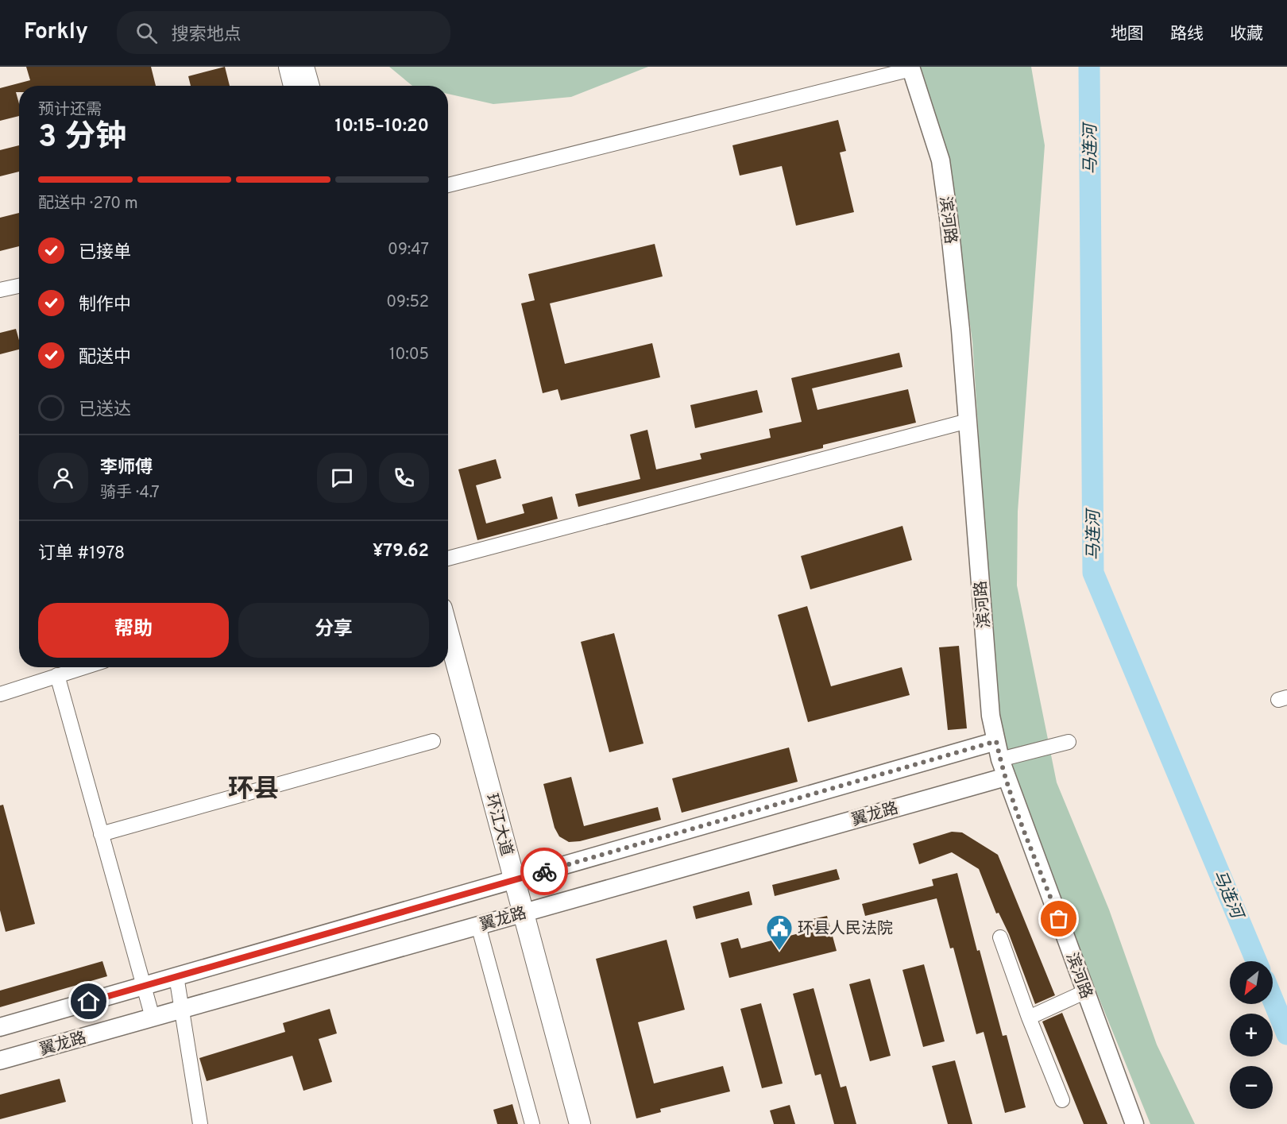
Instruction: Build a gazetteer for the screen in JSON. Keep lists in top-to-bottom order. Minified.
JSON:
{"streets":{"highway":["环江大道"],"main road":["滨河路","翼龙路"]},"crossings":[["滨河路","翼龙路"],["翼龙路","环江大道"]],"districts":["环县"],"water":["马连河"],"places":{"public building":["环县人民法院"]},"north":"bottom left","page":{"header":"Forkly","search":"搜索地点","nav":["地图","路线","收藏"],"heading":["3 分钟","预计还需","10:15–10:20"],"panel":["李师傅","骑手 · 4.7","订单 #1978","¥79.62"],"bar":"配送中 · 270 m","list":[["已接单","09:47"],["制作中","09:52"],["配送中","10:05"],"已送达"],"buttons":["帮助","分享"],"map_buttons":["+","−"]}}
